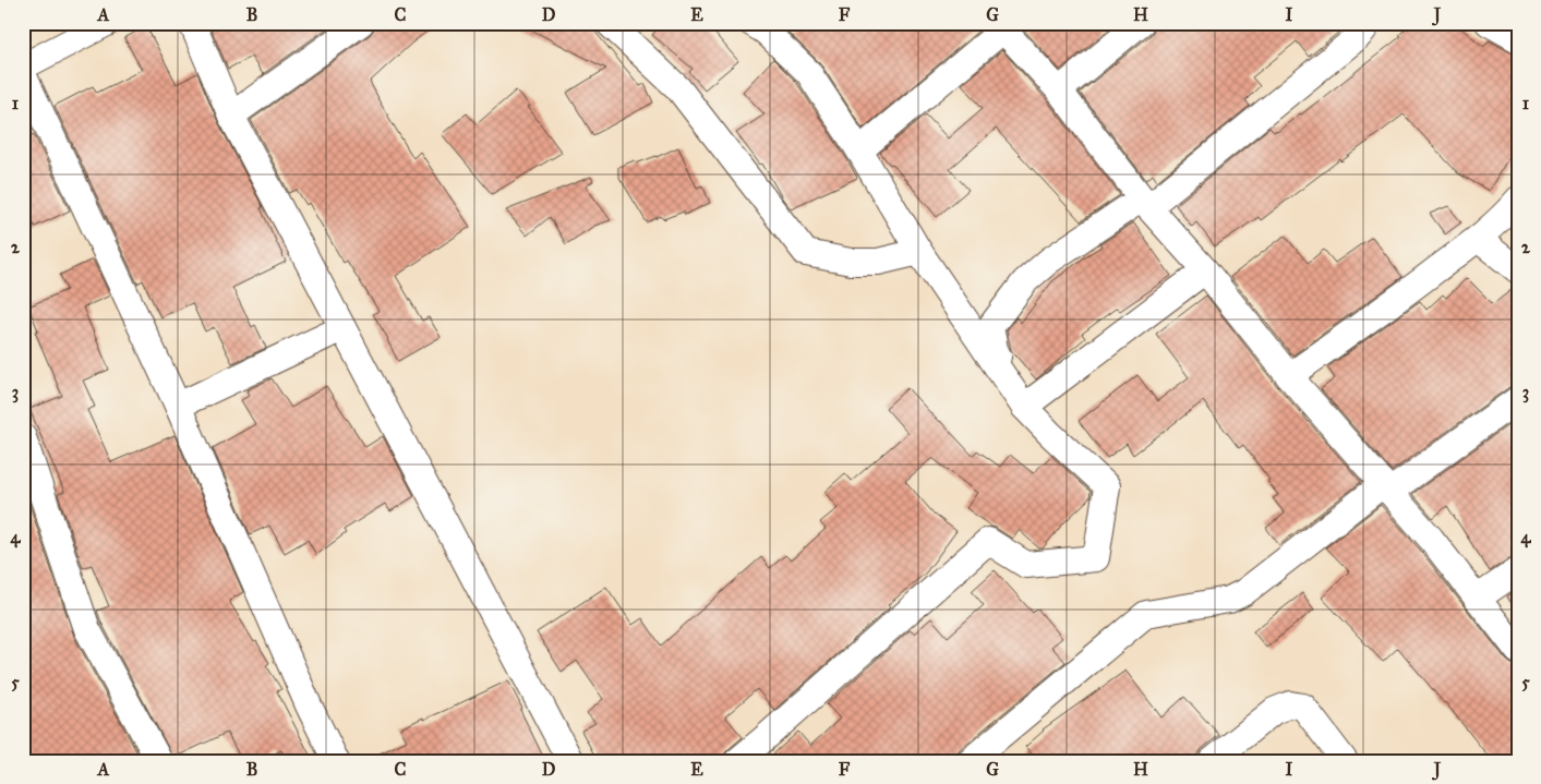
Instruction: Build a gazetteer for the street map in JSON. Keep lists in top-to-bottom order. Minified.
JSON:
{"grid":{"columns":["A","B","C","D","E","F","G","H","I","J"],"rows":["1","2","3","4","5"]}}
